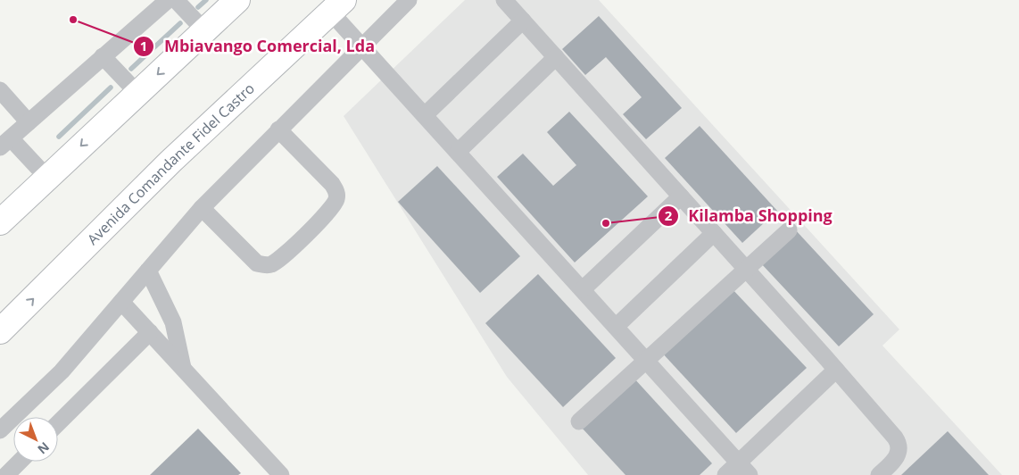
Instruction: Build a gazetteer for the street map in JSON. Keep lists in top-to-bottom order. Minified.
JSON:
{"streets":{"highway":["Avenida Comandante Fidel Castro"]},"places":["Mbiavango Comercial, Lda","Kilamba Shopping"],"north":"bottom right"}
